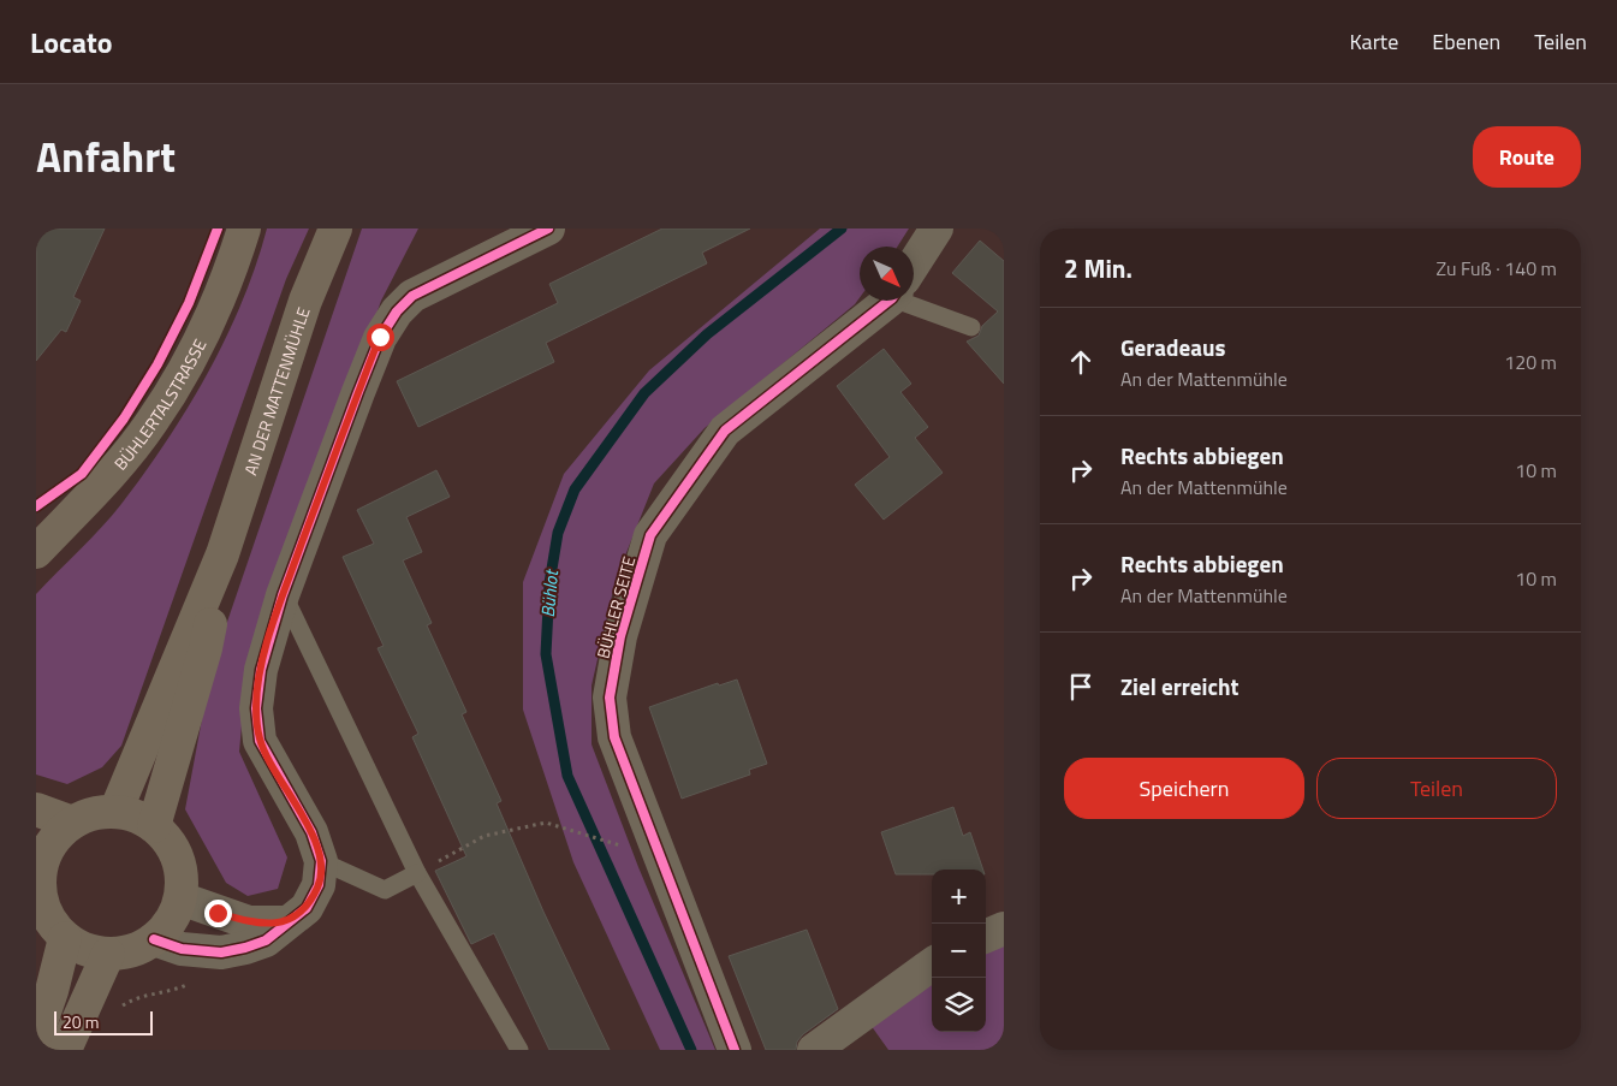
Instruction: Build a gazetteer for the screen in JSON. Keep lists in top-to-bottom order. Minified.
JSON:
{"streets":{"main road":["AN DER MATTENMÜHLE","BÜHLERTALSTRASSE"],"street":["BÜHLER SEITE"]},"water":["Bühlot"],"scale_bar":"20 m","north":"bottom right","page":{"header":"Locato","nav":["Karte","Ebenen","Teilen"],"title":"Anfahrt","buttons":["Route",["Speichern","Teilen"]],"heading":["2 Min.","Zu Fuß · 140 m"],"list":[["Geradeaus","An der Mattenmühle","120 m"],["Rechts abbiegen","An der Mattenmühle","10 m"],["Rechts abbiegen","An der Mattenmühle","10 m"],"Ziel erreicht"],"map_buttons":["+","−"],"scale":"20 m"}}
